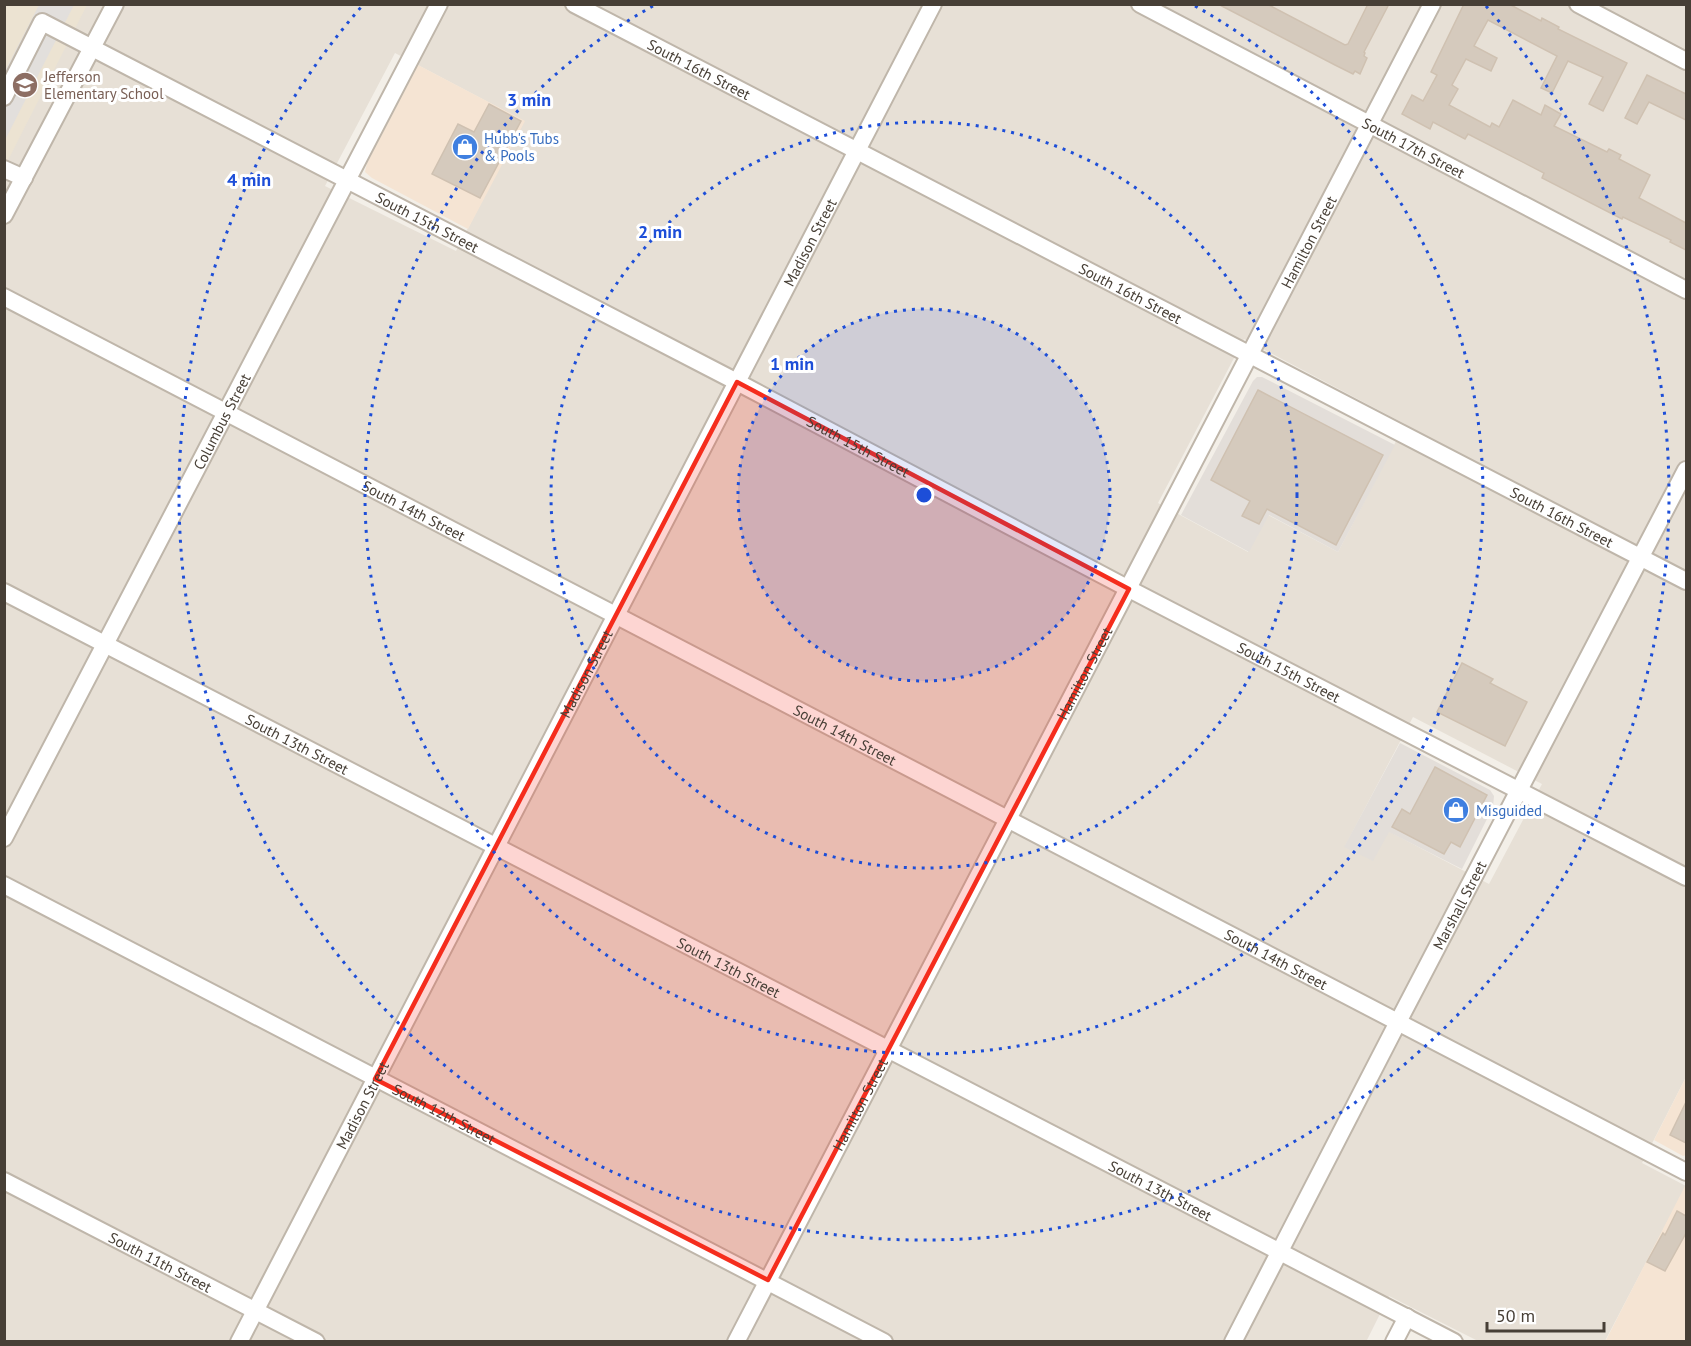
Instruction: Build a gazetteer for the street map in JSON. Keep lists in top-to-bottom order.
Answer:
{
  "streets": {
    "street": [
      "South 16th Street",
      "South 17th Street",
      "South 15th Street",
      "Madison Street",
      "Hamilton Street",
      "Columbus Street",
      "South 14th Street",
      "South 13th Street",
      "Marshall Street",
      "South 12th Street",
      "South 11th Street"
    ]
  },
  "crossings": [
    ["South 16th Street", "Madison Street"],
    ["South 16th Street", "Hamilton Street"],
    ["South 16th Street", "Marshall Street"],
    ["South 17th Street", "Hamilton Street"],
    ["South 15th Street", "Madison Street"],
    ["South 15th Street", "Hamilton Street"],
    ["South 15th Street", "Columbus Street"],
    ["South 15th Street", "Marshall Street"],
    ["Madison Street", "South 14th Street"],
    ["Madison Street", "South 13th Street"],
    ["Madison Street", "South 12th Street"],
    ["Madison Street", "South 11th Street"],
    ["Hamilton Street", "South 14th Street"],
    ["Hamilton Street", "South 13th Street"],
    ["Hamilton Street", "South 12th Street"],
    ["Columbus Street", "South 14th Street"],
    ["Columbus Street", "South 13th Street"],
    ["South 14th Street", "Marshall Street"],
    ["South 13th Street", "Marshall Street"]
  ],
  "places": {
    "school or university": ["Jefferson Elementary School"],
    "shop": ["Hubb's Tubs & Pools", "Misguided"]
  },
  "scale_bar": "50 m",
  "rings": [
    "3 min",
    "4 min",
    "2 min",
    "1 min"
  ]
}
